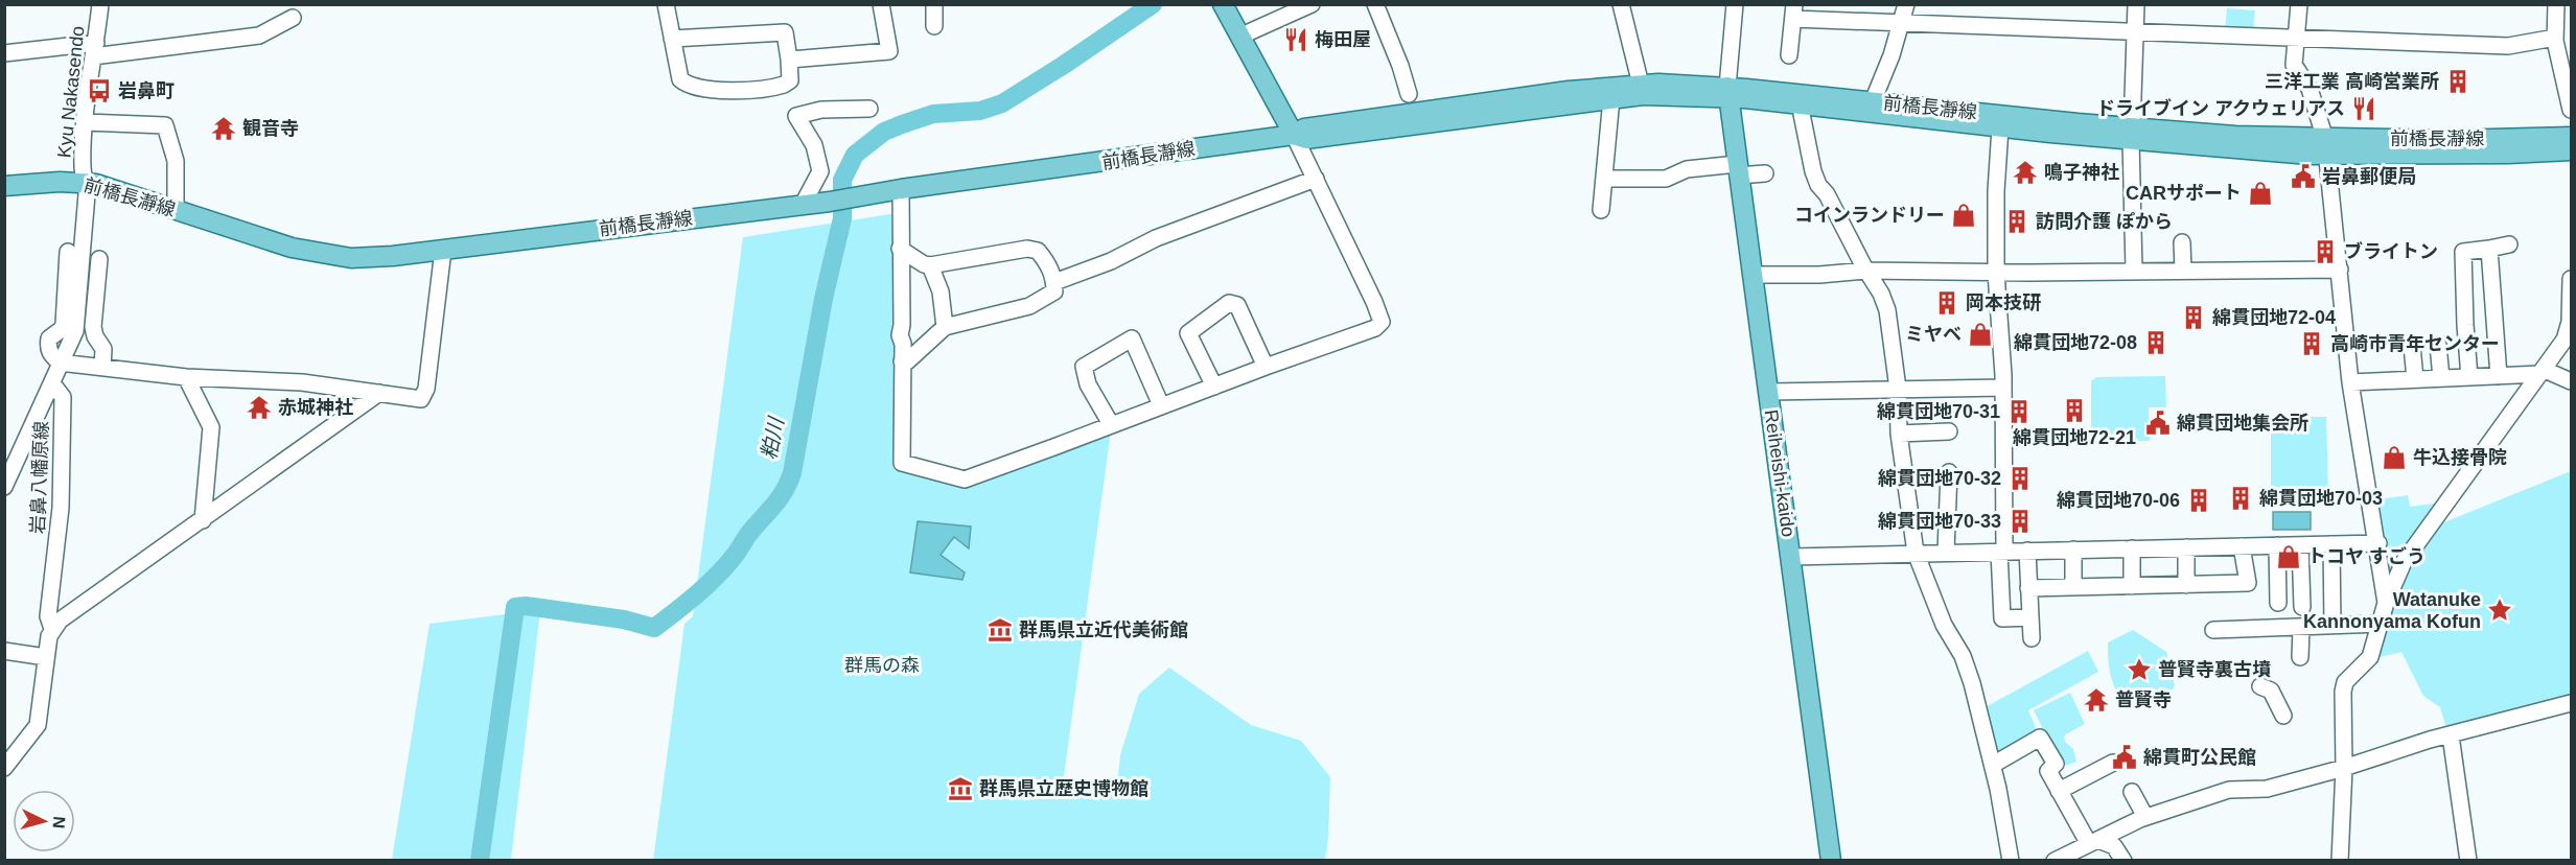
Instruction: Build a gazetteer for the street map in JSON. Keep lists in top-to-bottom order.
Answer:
{
  "streets": {
    "main road": ["前橋長瀞線", "Reiheishi-kaido"],
    "street": ["Kyu Nakasendo", "岩鼻八幡原線"]
  },
  "crossings": [
    ["Kyu Nakasendo", "前橋長瀞線"],
    ["前橋長瀞線", "Reiheishi-kaido"]
  ],
  "water": ["粕川"],
  "parks": ["群馬の森"],
  "places": {
    "restaurant": ["梅田屋", "ドライブイン アクウェリアス"],
    "building": [
      "三洋工業 高崎営業所",
      "訪問介護 ぽから",
      "ブライトン",
      "岡本技研",
      "綿貫団地72-04",
      "綿貫団地72-08",
      "高崎市青年センター",
      "綿貫団地72-21",
      "綿貫団地70-31",
      "綿貫団地70-32",
      "綿貫団地70-03",
      "綿貫団地70-06",
      "綿貫団地70-33"
    ],
    "bus stop": ["岩鼻町"],
    "temple": [
      "観音寺",
      "鳴子神社",
      "赤城神社",
      "普賢寺"
    ],
    "public building": ["岩鼻郵便局", "綿貫団地集会所", "綿貫町公民館"],
    "shop": [
      "CARサポート",
      "コインランドリー",
      "ミヤベ",
      "牛込接骨院",
      "トコヤ すごう"
    ],
    "place": ["Watanuke Kannonyama Kofun", "普賢寺裏古墳"],
    "museum": ["群馬県立近代美術館", "群馬県立歴史博物館"]
  },
  "north": "right"
}
